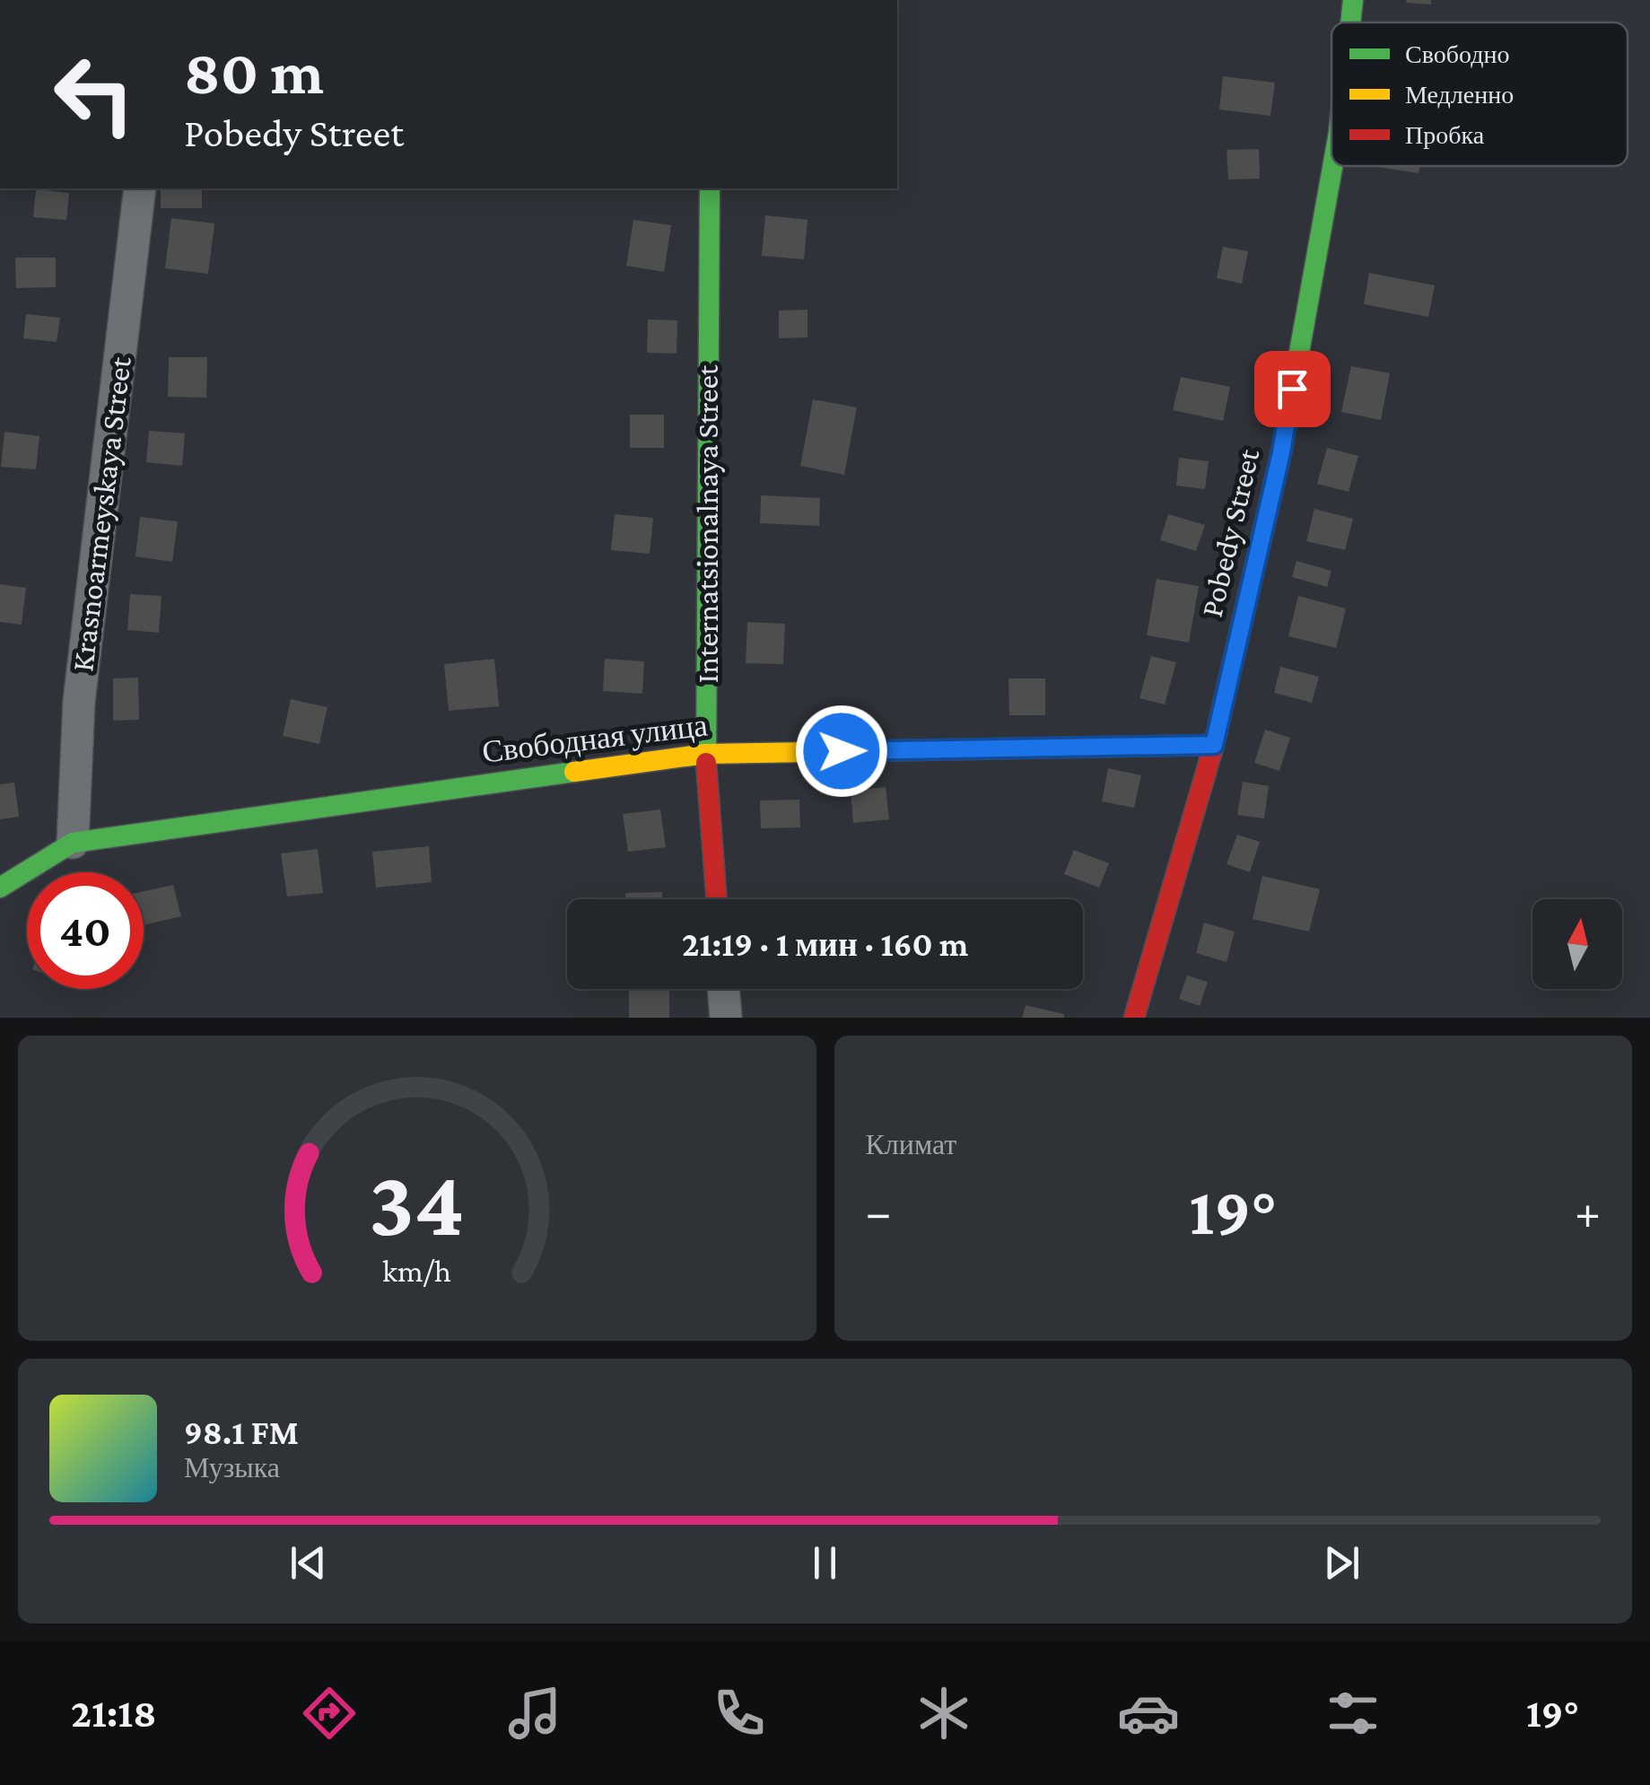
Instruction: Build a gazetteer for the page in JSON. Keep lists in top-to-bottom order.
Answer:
{
  "streets": {
    "street": [
      "Krasnoarmeyskaya Street",
      "Internatsionalnaya Street",
      "Pobedy Street",
      "Свободная улица"
    ]
  },
  "crossings": [
    ["Krasnoarmeyskaya Street", "Свободная улица"],
    ["Internatsionalnaya Street", "Свободная улица"],
    ["Pobedy Street", "Свободная улица"]
  ],
  "legend": ["Свободно", "Медленно", "Пробка"],
  "north": "top",
  "page": {
    "turn": ["80 m", "Pobedy Street"],
    "limit": "40",
    "trip": "21:19 · 1 мин · 160 m",
    "tile": "Климат",
    "heat": ["−", "19°", "+"],
    "song": ["98.1 FM", "Музыка"],
    "tabs": ["21:18", "19°"],
    "gauge": ["34", "km/h"]
  }
}
